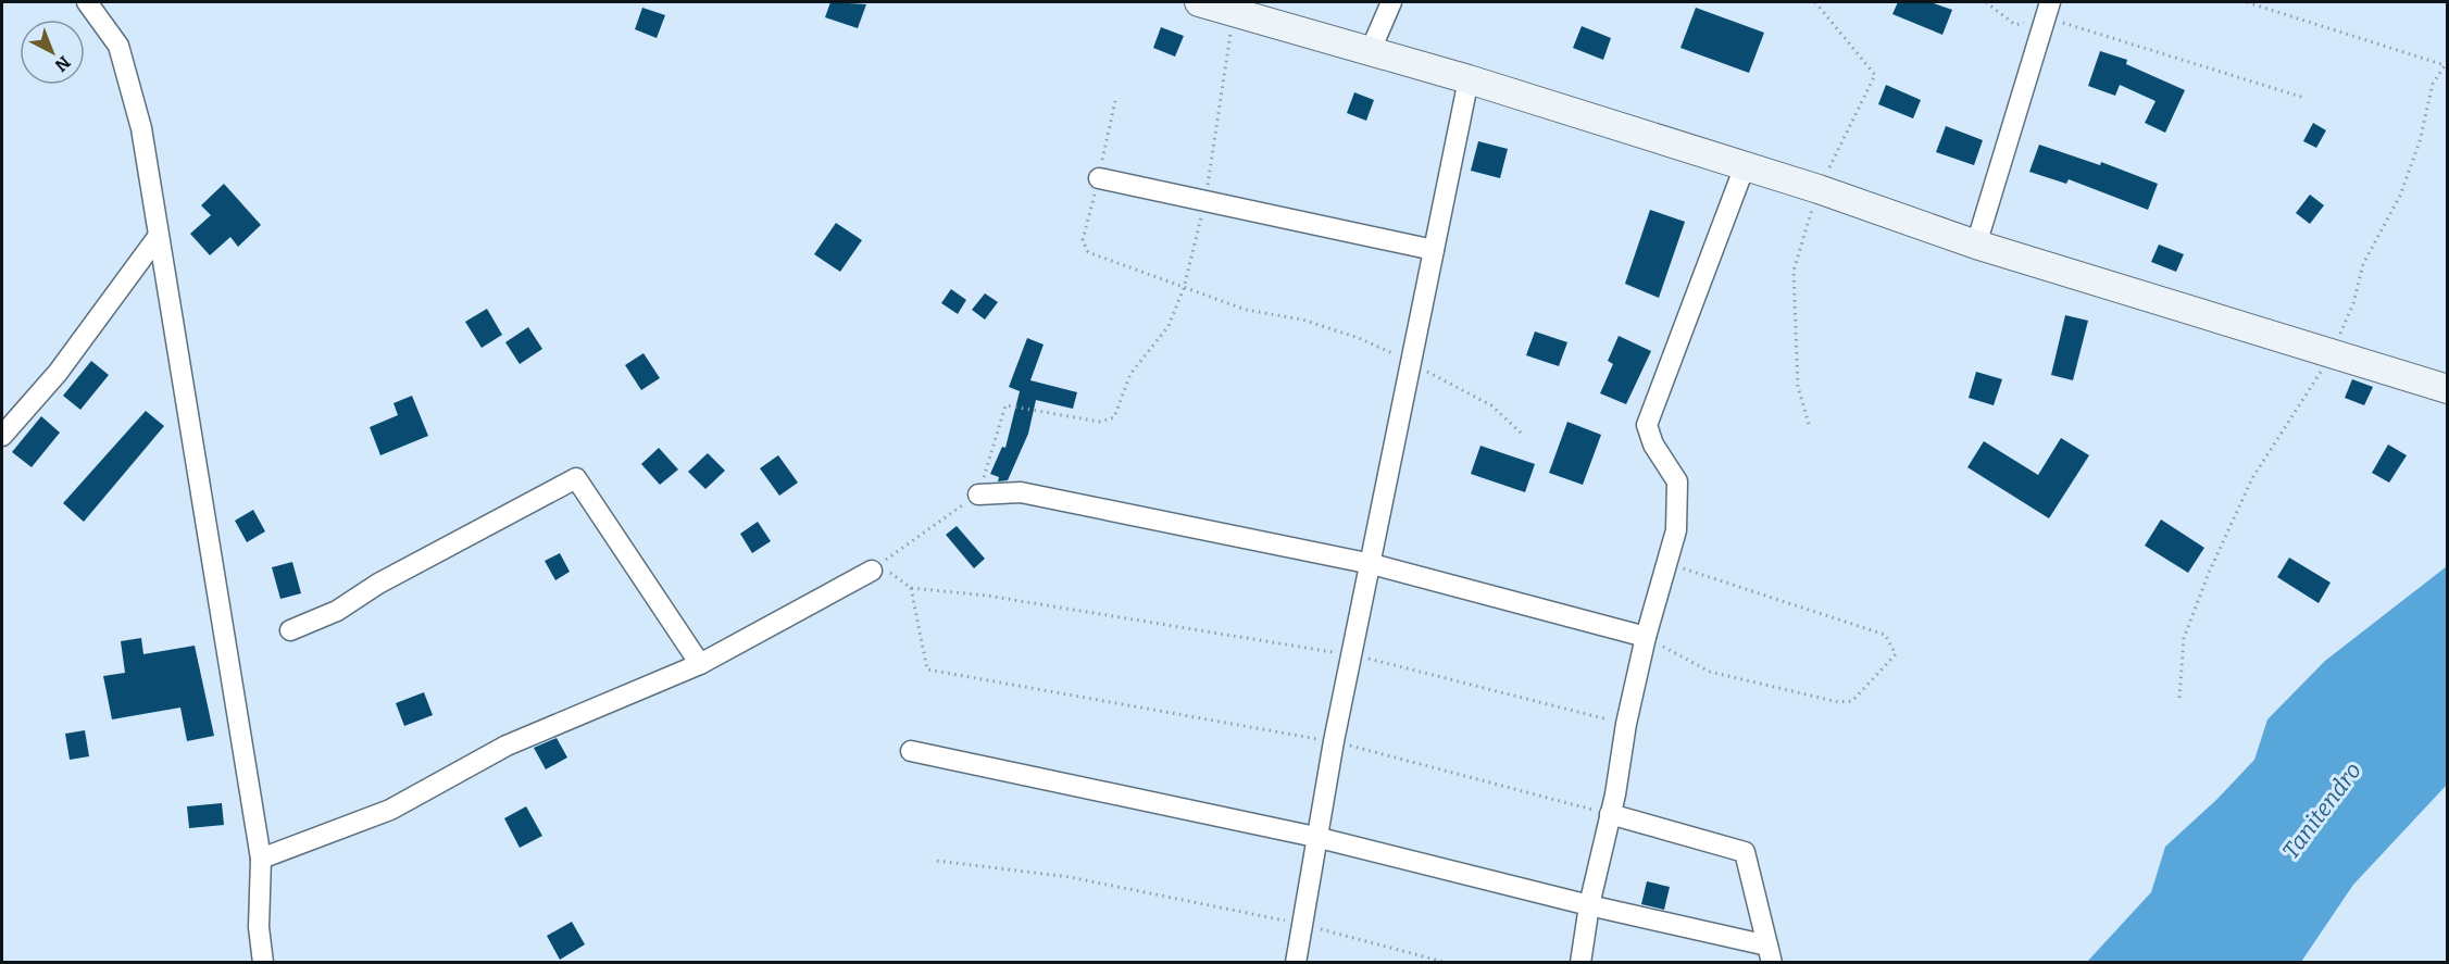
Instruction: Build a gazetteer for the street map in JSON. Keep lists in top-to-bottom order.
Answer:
{
  "water": ["Tanitendro"],
  "north": "bottom right"
}
